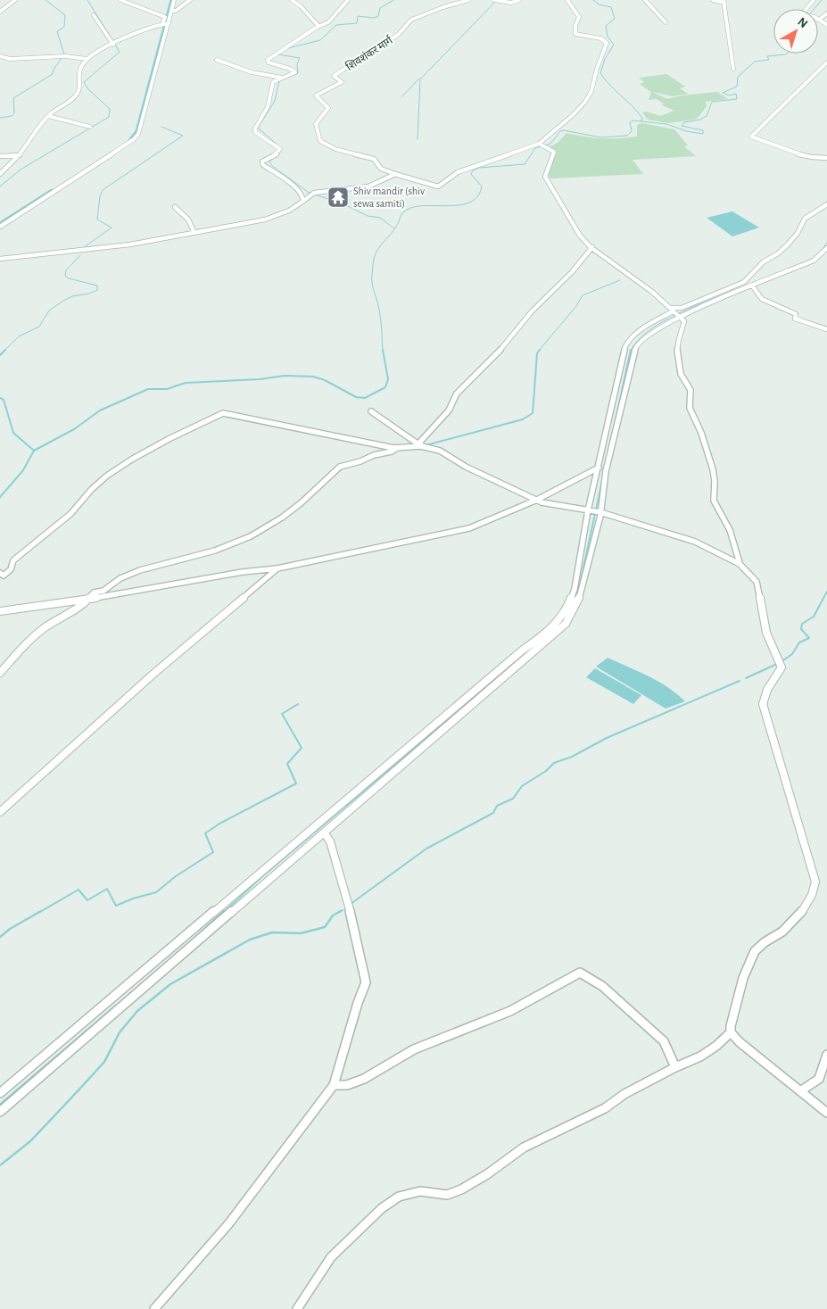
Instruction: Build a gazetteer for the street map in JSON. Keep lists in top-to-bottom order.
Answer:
{
  "streets": {
    "street": ["शिवशंकर मार्ग"]
  },
  "places": {
    "temple": ["Shiv mandir (shiv sewa samiti)"]
  },
  "north": "top right"
}
